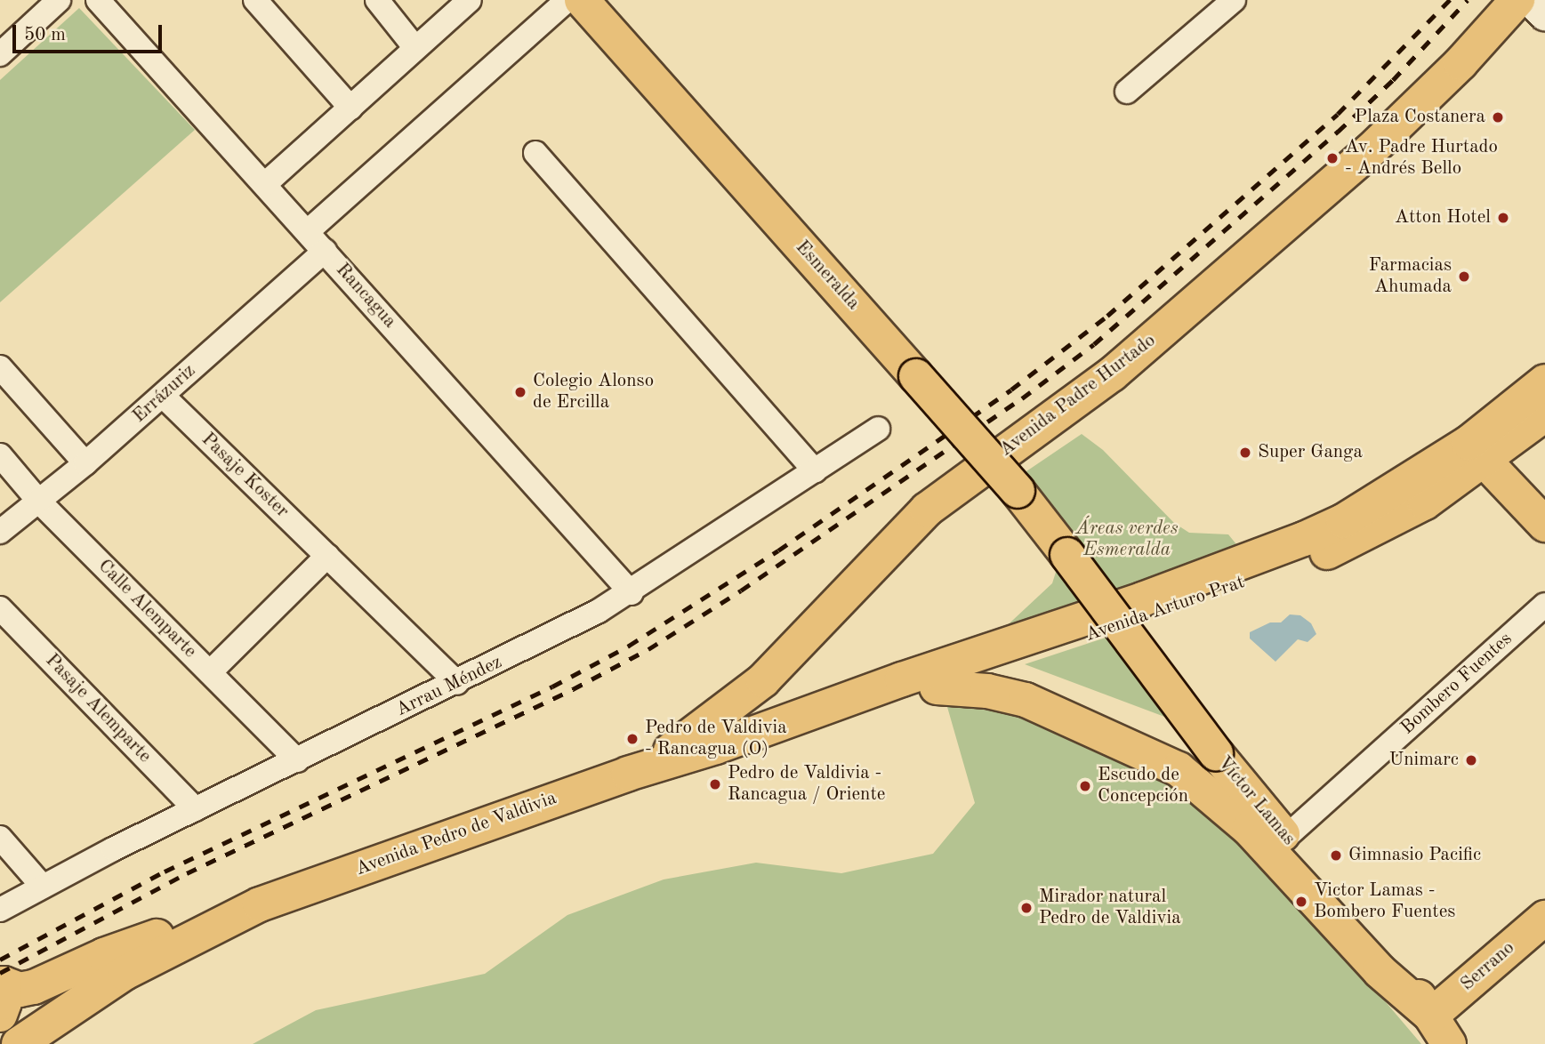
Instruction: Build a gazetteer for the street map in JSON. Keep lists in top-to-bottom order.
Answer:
{
  "streets": {
    "main road": [
      "Esmeralda",
      "Avenida Padre Hurtado",
      "Avenida Arturo Prat",
      "Víctor Lamas",
      "Avenida Pedro de Valdivia",
      "Serrano"
    ],
    "street": [
      "Rancagua",
      "Errázuriz",
      "Pasaje Koster",
      "Calle Alemparte",
      "Bombero Fuentes",
      "Arrau Méndez",
      "Pasaje Alemparte"
    ]
  },
  "crossings": [
    ["Esmeralda", "Víctor Lamas"],
    ["Rancagua", "Errázuriz"],
    ["Rancagua", "Arrau Méndez"],
    ["Errázuriz", "Pasaje Koster"],
    ["Errázuriz", "Calle Alemparte"],
    ["Avenida Padre Hurtado", "Avenida Pedro de Valdivia"],
    ["Pasaje Koster", "Arrau Méndez"],
    ["Calle Alemparte", "Arrau Méndez"],
    ["Avenida Arturo Prat", "Avenida Pedro de Valdivia"],
    ["Bombero Fuentes", "Víctor Lamas"],
    ["Arrau Méndez", "Pasaje Alemparte"],
    ["Víctor Lamas", "Serrano"]
  ],
  "parks": ["Áreas verdes Esmeralda"],
  "places": [
    "Plaza Costanera",
    "Av. Padre Hurtado - Andrés Bello",
    "Atton Hotel",
    "Farmacias Ahumada",
    "Colegio Alonso de Ercilla",
    "Super Ganga",
    "Pedro de Valdivia - Rancagua (O)",
    "Unimarc",
    "Pedro de Valdivia - Rancagua / Oriente",
    "Escudo de Concepción",
    "Gimnasio Pacific",
    "Victor Lamas - Bombero Fuentes",
    "Mirador natural Pedro de Valdivia"
  ],
  "scale_bar": "50 m"
}
